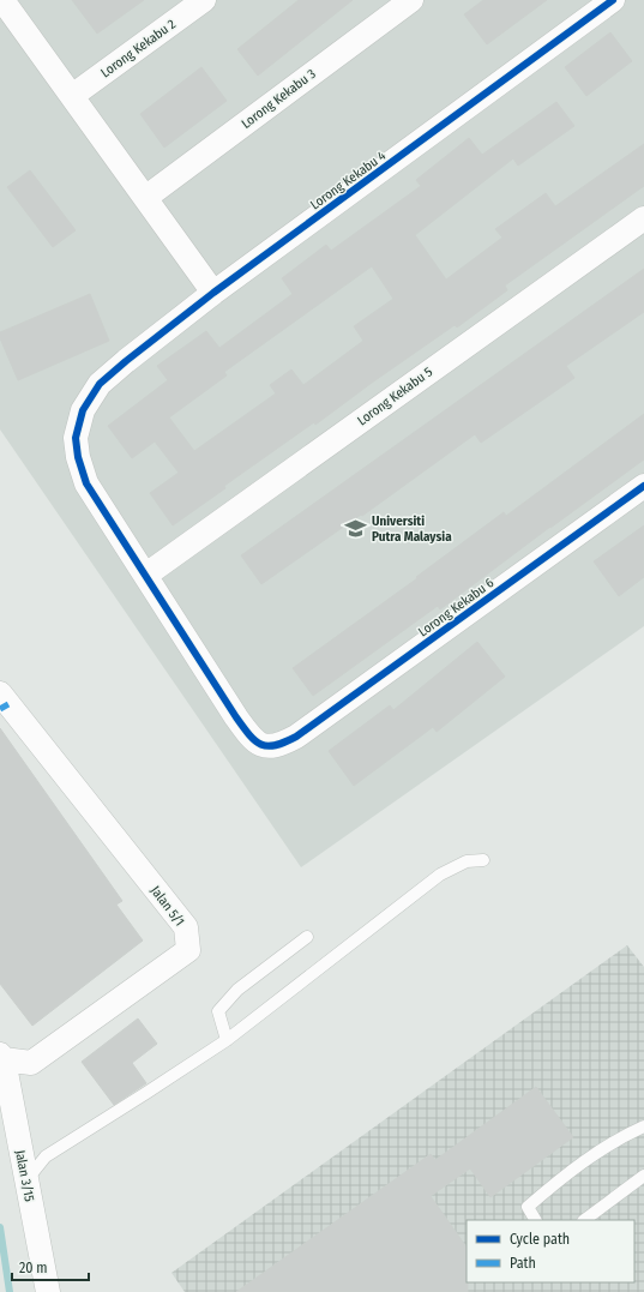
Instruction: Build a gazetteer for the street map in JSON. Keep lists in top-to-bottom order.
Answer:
{
  "streets": {
    "street": [
      "Lorong Kekabu 2",
      "Lorong Kekabu 3",
      "Lorong Kekabu 4",
      "Lorong Kekabu 5",
      "Lorong Kekabu 6",
      "Jalan 5/1",
      "Jalan 3/15"
    ]
  },
  "crossings": [
    ["Lorong Kekabu 4", "Lorong Kekabu 5"],
    ["Lorong Kekabu 4", "Lorong Kekabu 6"],
    ["Jalan 5/1", "Jalan 3/15"]
  ],
  "places": {
    "school or university": ["Universiti Putra Malaysia"]
  },
  "legend": ["Cycle path", "Path"],
  "scale_bar": "20 m"
}
